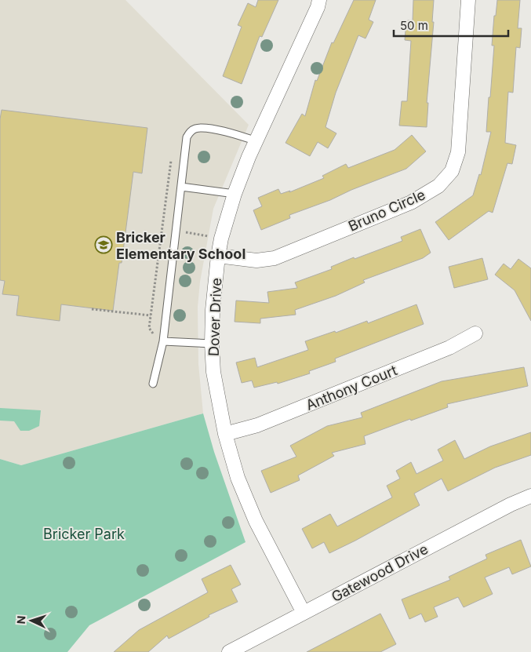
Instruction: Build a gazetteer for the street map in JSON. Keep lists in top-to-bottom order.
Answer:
{
  "streets": {
    "street": [
      "Bruno Circle",
      "Dover Drive",
      "Anthony Court",
      "Gatewood Drive"
    ]
  },
  "crossings": [
    ["Bruno Circle", "Dover Drive"],
    ["Dover Drive", "Anthony Court"],
    ["Dover Drive", "Gatewood Drive"]
  ],
  "parks": ["Bricker Park"],
  "places": {
    "school or university": ["Bricker Elementary School"]
  },
  "scale_bar": "50 m",
  "north": "left"
}
